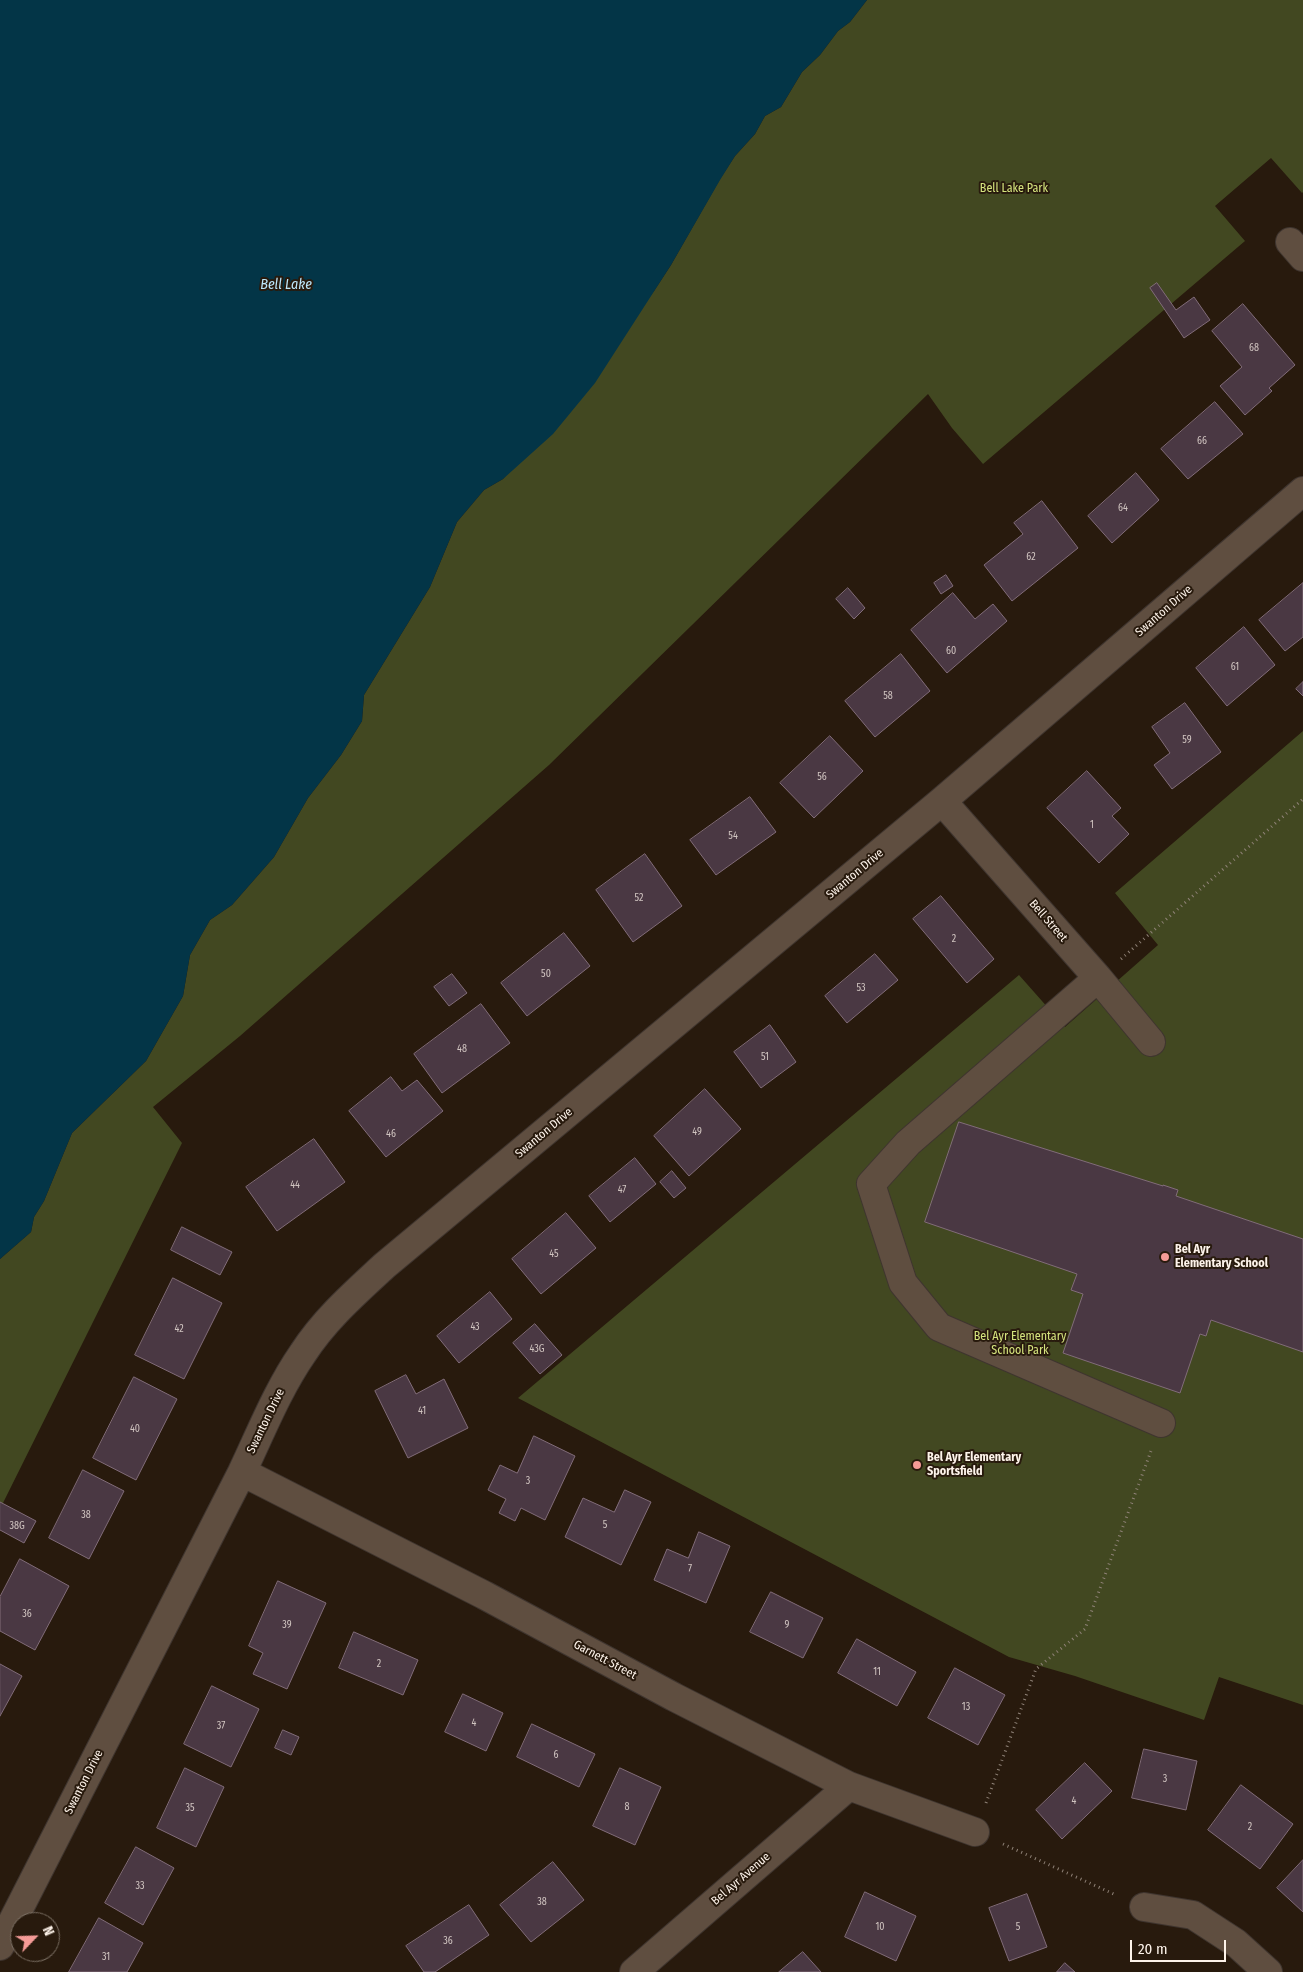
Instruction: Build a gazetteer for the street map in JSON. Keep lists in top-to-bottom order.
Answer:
{
  "streets": {
    "street": [
      "Swanton Drive",
      "Bell Street",
      "Garnett Street",
      "Bel Ayr Avenue"
    ]
  },
  "crossings": [
    ["Swanton Drive", "Bell Street"],
    ["Swanton Drive", "Garnett Street"],
    ["Garnett Street", "Bel Ayr Avenue"]
  ],
  "water": ["Bell Lake"],
  "parks": ["Bell Lake Park", "Bel Ayr Elementary School Park"],
  "places": ["Bel Ayr Elementary School", "Bel Ayr Elementary Sportsfield"],
  "house_numbers": [
    "68",
    "66",
    "64",
    "62",
    "60",
    "61",
    "58",
    "59",
    "56",
    "1",
    "54",
    "52",
    "2",
    "50",
    "53",
    "48",
    "51",
    "49",
    "46",
    "44",
    "47",
    "45",
    "43",
    "42",
    "43G",
    "41",
    "40",
    "3",
    "38",
    "5",
    "38G",
    "7",
    "36",
    "39",
    "9",
    "2",
    "11",
    "13",
    "4",
    "37",
    "6",
    "3",
    "4",
    "8",
    "35",
    "2",
    "33",
    "38",
    "10",
    "5",
    "36",
    "31"
  ],
  "scale_bar": "20 m",
  "north": "top right"
}
